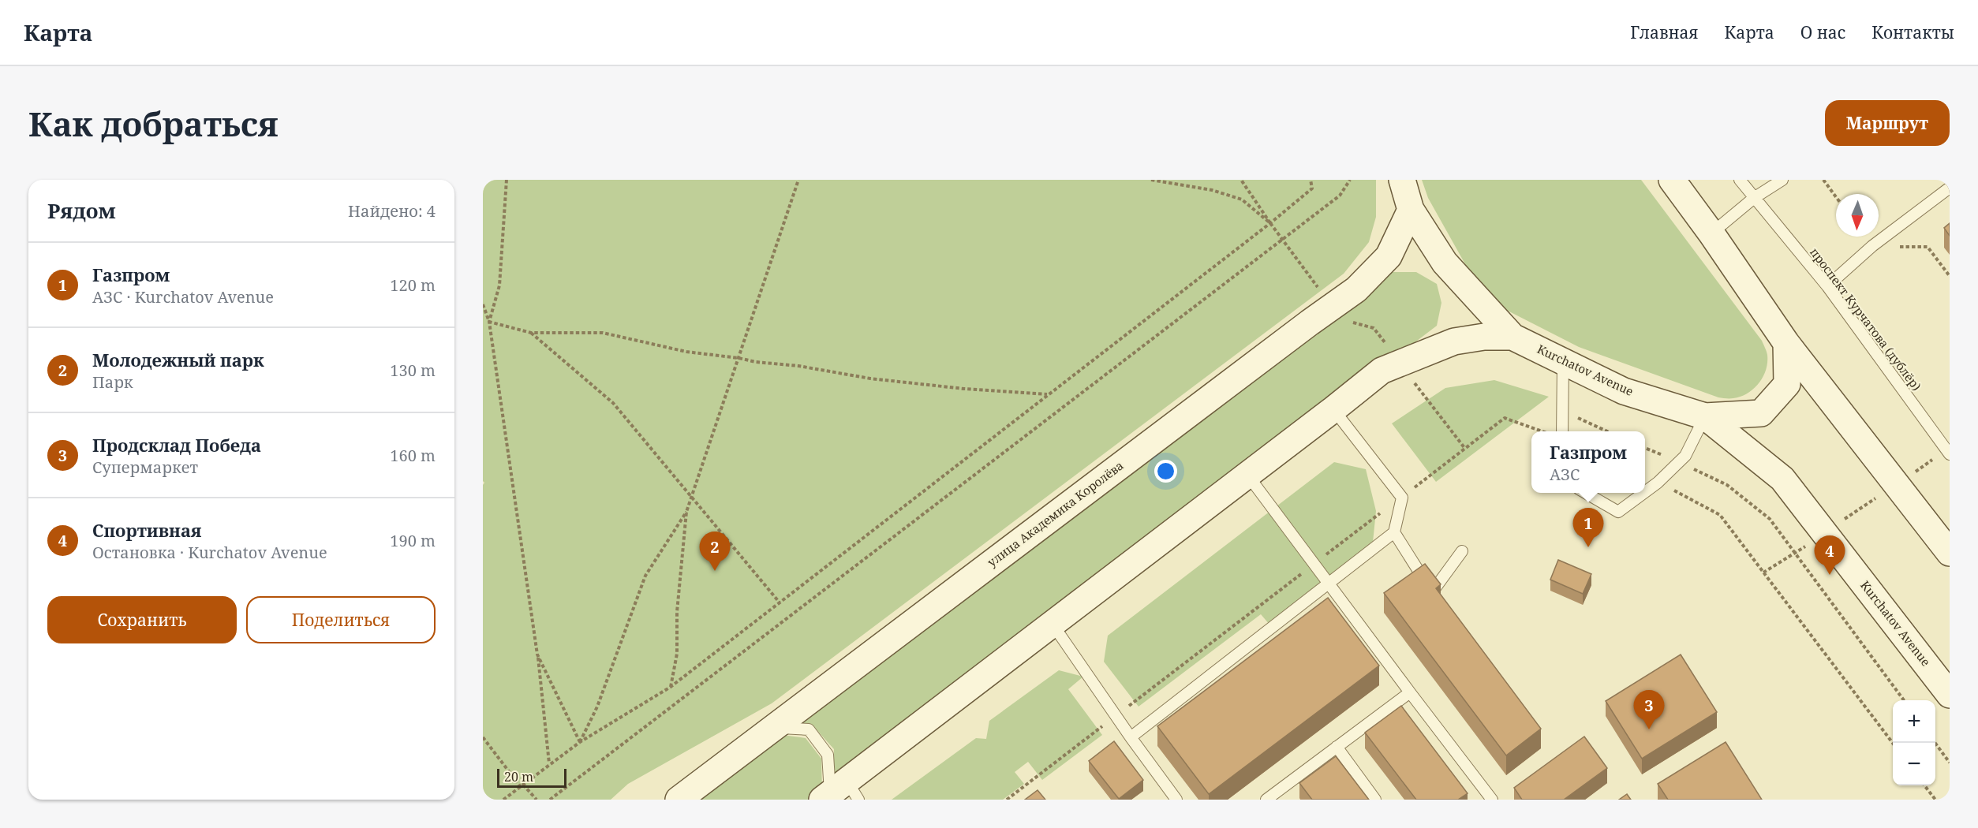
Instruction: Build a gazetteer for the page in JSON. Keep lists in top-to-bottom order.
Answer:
{
  "streets": {
    "main road": ["Kurchatov Avenue", "улица Академика Королёва"],
    "lane": ["проспект Курчатова (дублёр)"]
  },
  "crossings": [
    ["Kurchatov Avenue", "улица Академика Королёва"]
  ],
  "scale_bar": "20 m",
  "north": "bottom",
  "page": {
    "header": "Карта",
    "nav": [
      "Главная",
      "Карта",
      "О нас",
      "Контакты"
    ],
    "buttons": [
      "Маршрут",
      ["Сохранить", "Поделиться"]
    ],
    "title": "Как добраться",
    "heading": ["Рядом", "Найдено: 4"],
    "list": [
      {
        "mark": "1",
        "name": "Газпром",
        "note": "АЗС · Kurchatov Avenue",
        "value": "120 m"
      },
      {
        "mark": "2",
        "name": "Молодежный парк",
        "note": "Парк",
        "value": "130 m"
      },
      {
        "mark": "3",
        "name": "Продсклад Победа",
        "note": "Супермаркет",
        "value": "160 m"
      },
      {
        "mark": "4",
        "name": "Спортивная",
        "note": "Остановка · Kurchatov Avenue",
        "value": "190 m"
      }
    ],
    "popup": ["Газпром", "АЗС"],
    "pins": [
      "1",
      "2",
      "4",
      "3"
    ],
    "map_buttons": ["+", "−"],
    "scale": "20 m"
  }
}
